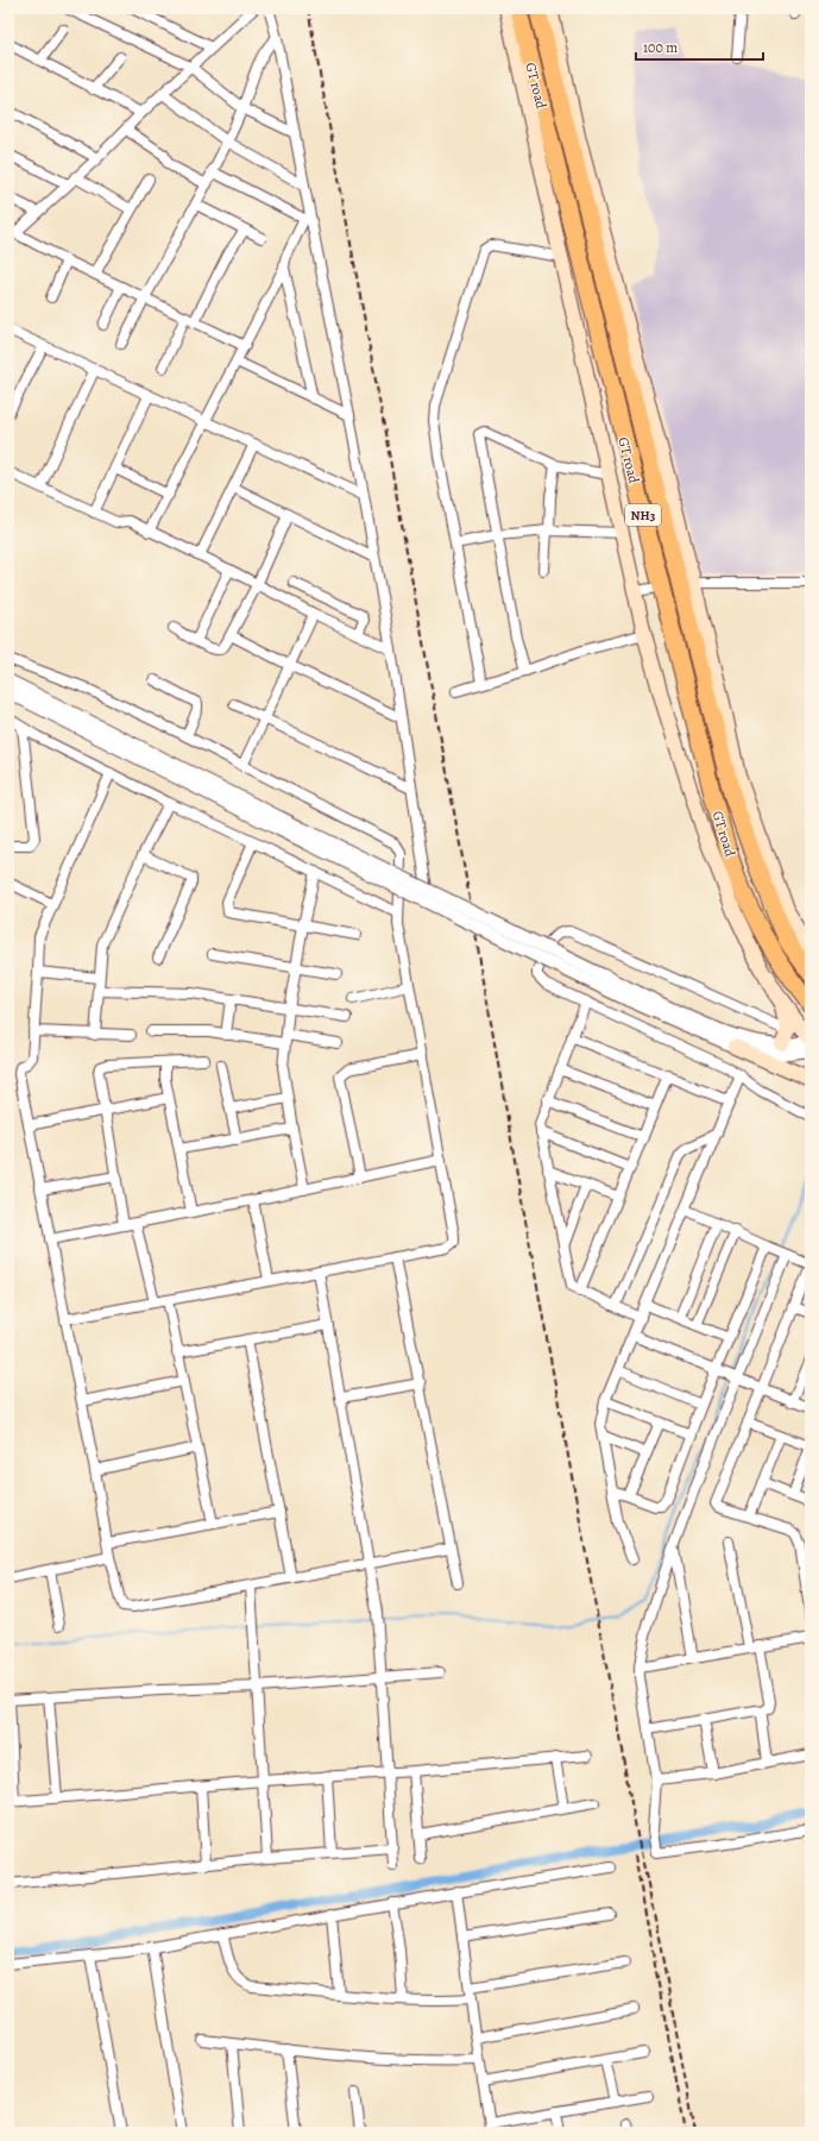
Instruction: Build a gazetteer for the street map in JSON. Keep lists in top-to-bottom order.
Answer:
{
  "streets": {
    "highway": ["GT road", "NH3"]
  },
  "scale_bar": "100 m"
}
